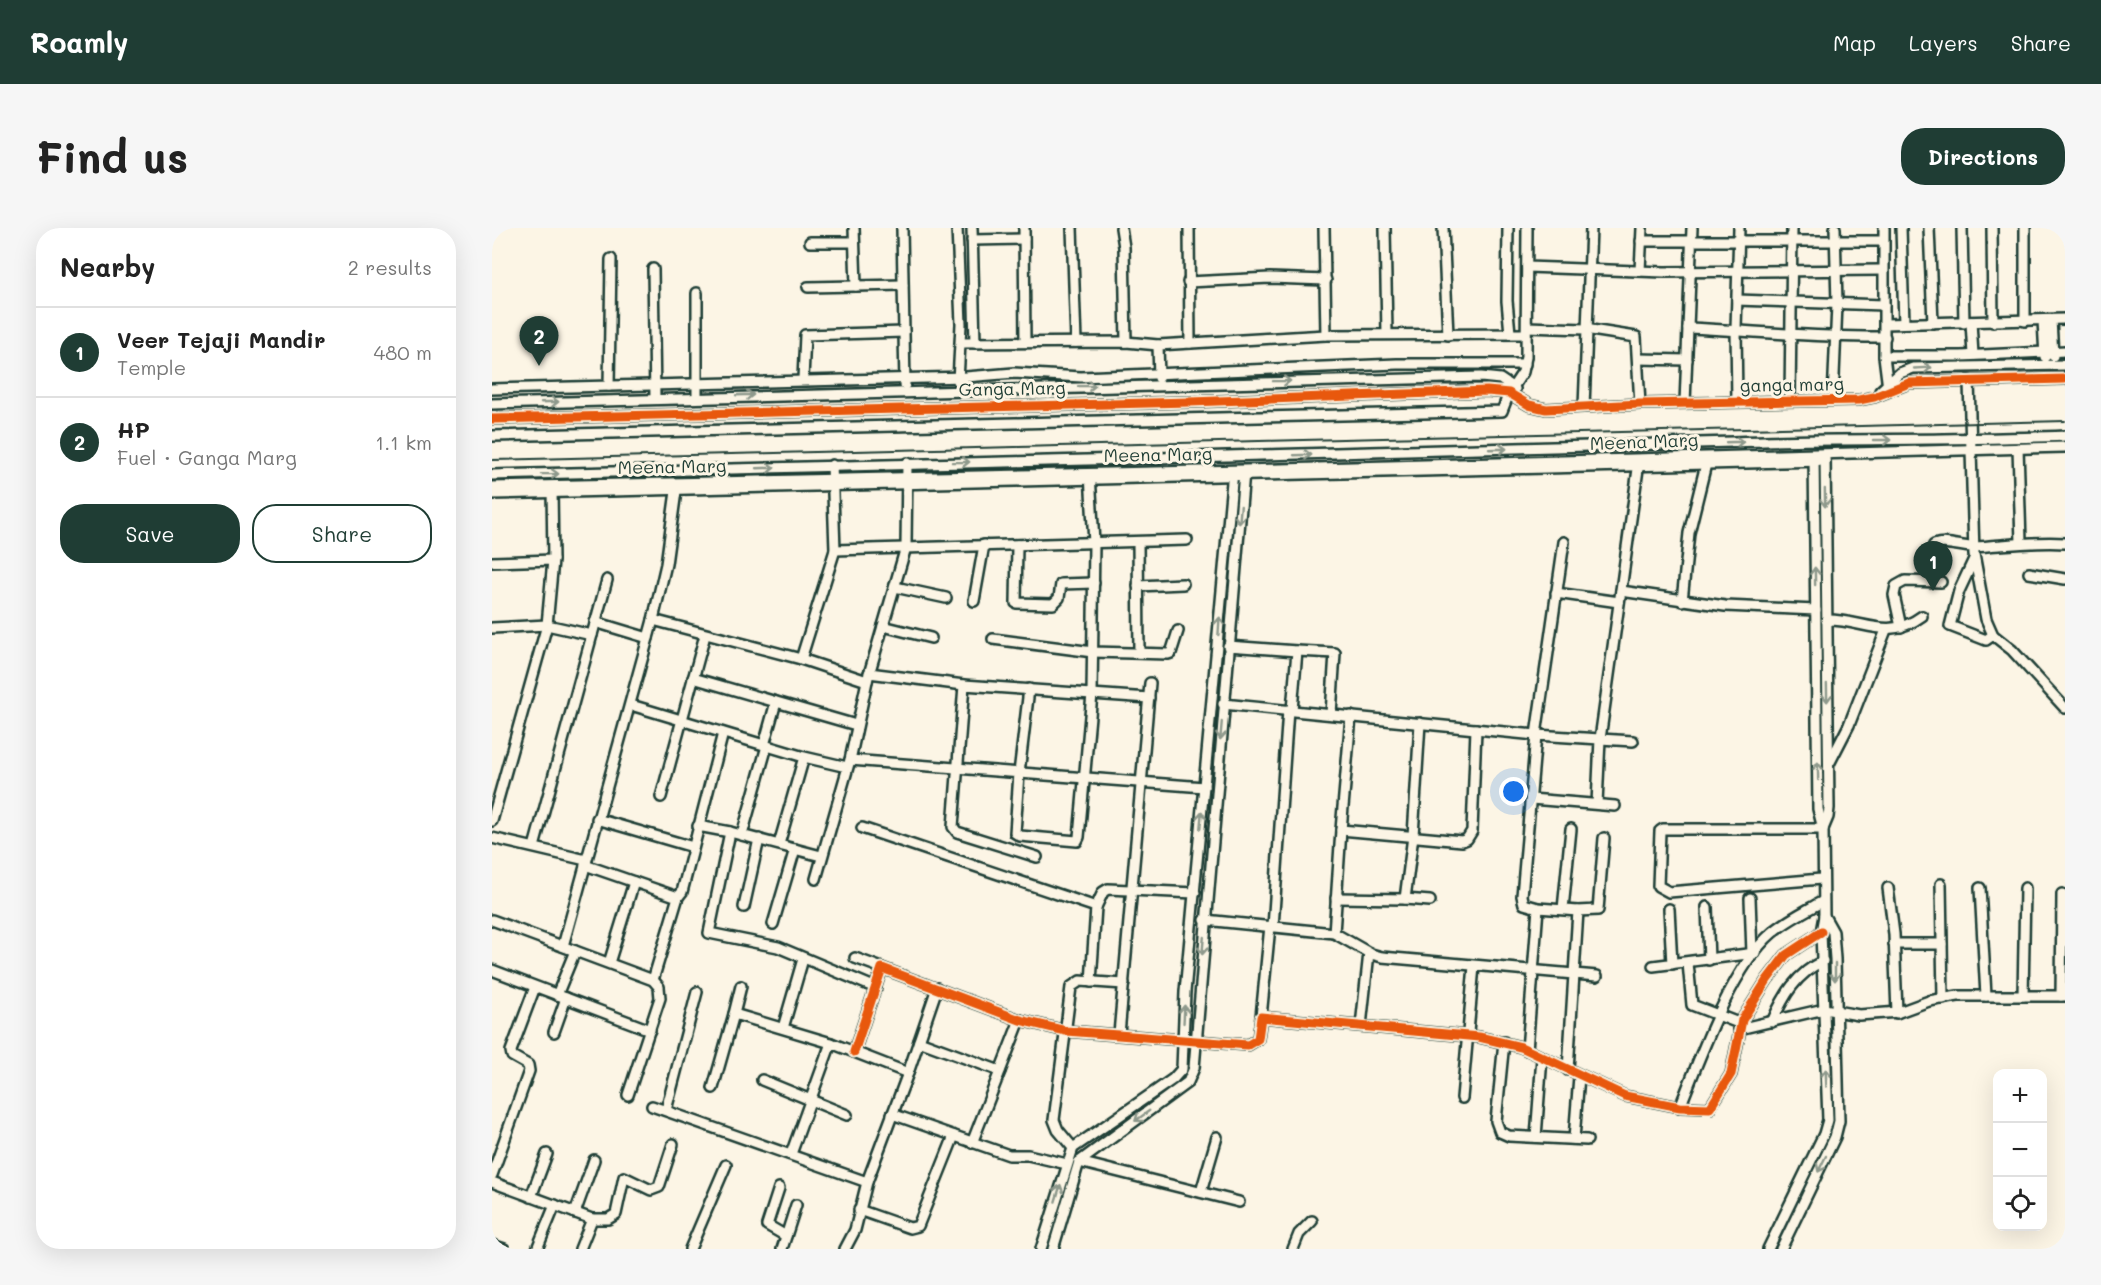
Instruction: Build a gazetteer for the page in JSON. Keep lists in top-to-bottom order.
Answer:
{
  "streets": {
    "street": ["ganga marg", "Ganga Marg", "Meena Marg"]
  },
  "crossings": [
    ["ganga marg", "Ganga Marg"]
  ],
  "page": {
    "header": "Roamly",
    "nav": ["Map", "Layers", "Share"],
    "buttons": [
      "Directions",
      ["Save", "Share"]
    ],
    "title": "Find us",
    "heading": ["Nearby", "2 results"],
    "list": [
      {
        "mark": "1",
        "name": "Veer Tejaji Mandir",
        "note": "Temple",
        "value": "480 m"
      },
      {
        "mark": "2",
        "name": "HP",
        "note": "Fuel · Ganga Marg",
        "value": "1.1 km"
      }
    ],
    "pins": ["2", "1"],
    "map_buttons": ["+", "−"]
  }
}
